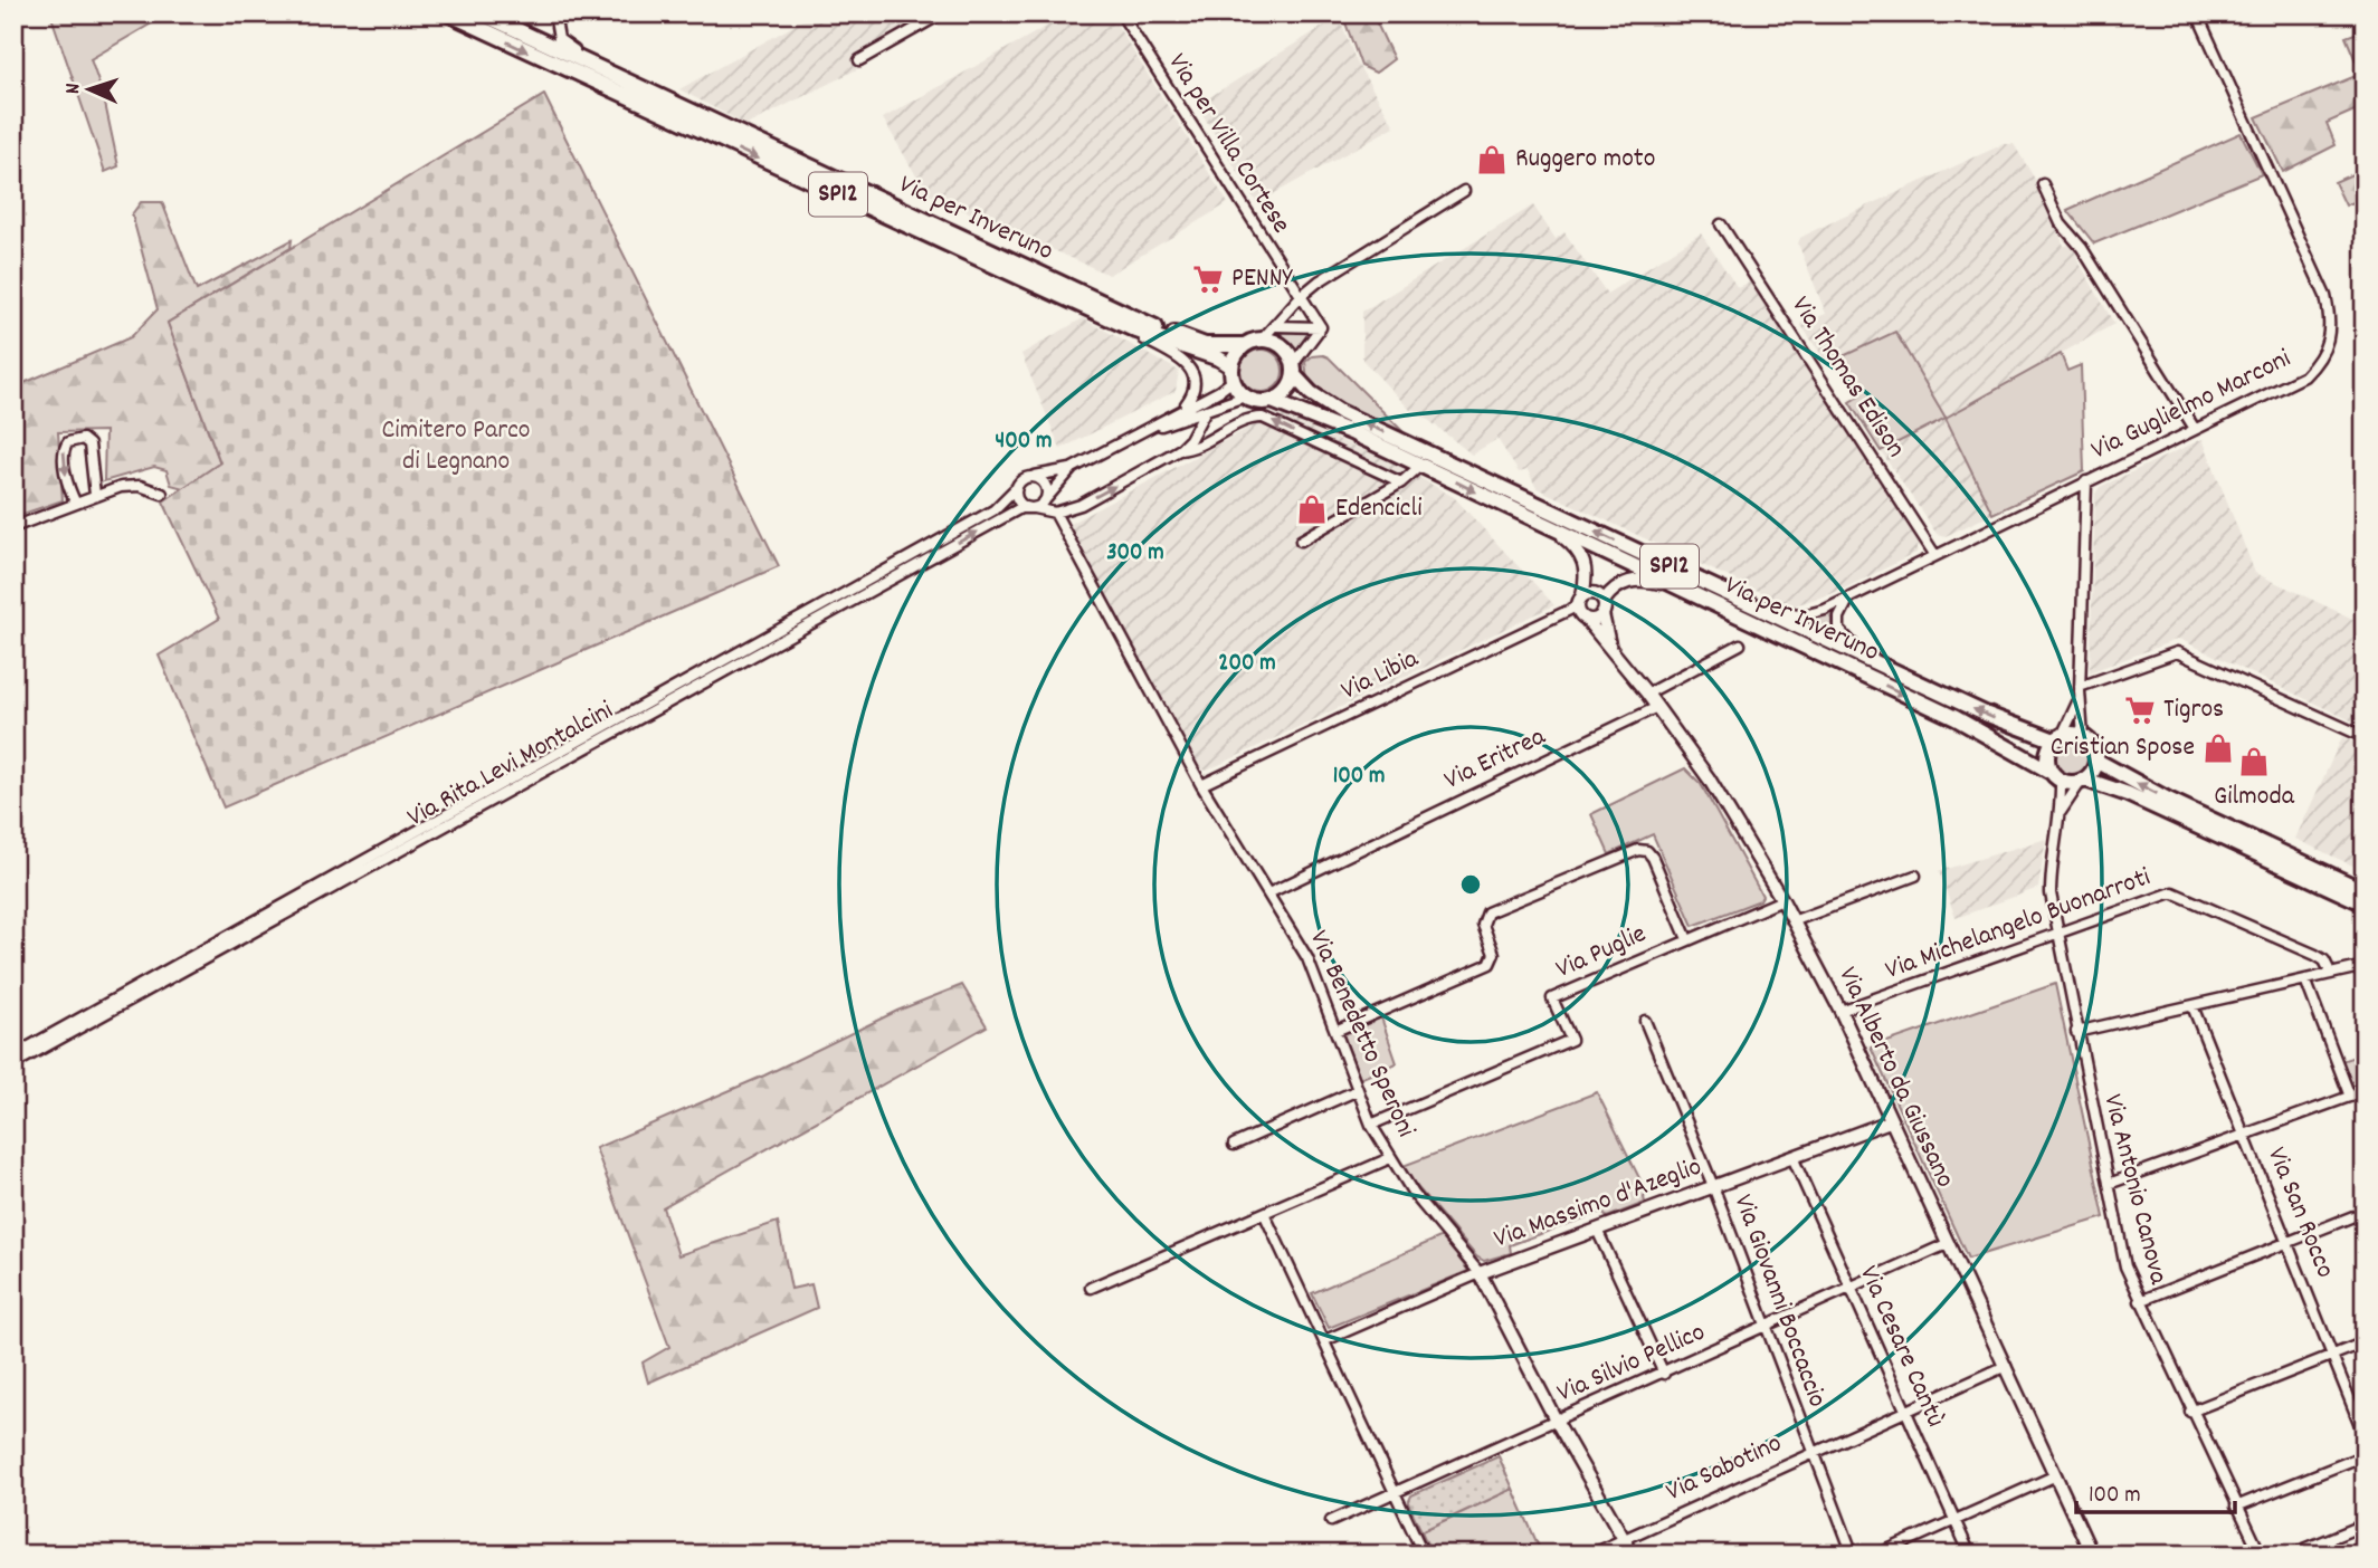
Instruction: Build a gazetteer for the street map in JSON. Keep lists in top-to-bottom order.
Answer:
{
  "streets": {
    "main road": ["SP12", "Via per Inveruno"],
    "street": [
      "Via per Villa Cortese",
      "Via Thomas Edison",
      "Via Guglielmo Marconi",
      "Via Libia",
      "Via Eritrea",
      "Via Rita Levi Montalcini",
      "Via Michelangelo Buonarroti",
      "Via Puglie",
      "Via Benedetto Speroni",
      "Via Alberto da Giussano",
      "Via Antonio Canova",
      "Via Massimo d'Azeglio",
      "Via San Rocco",
      "Via Giovanni Boccaccio",
      "Via Cesare Cantù",
      "Via Silvio Pellico",
      "Via Sabotino"
    ]
  },
  "crossings": [
    ["Via per Inveruno", "Via Guglielmo Marconi"],
    ["Via per Inveruno", "Via Antonio Canova"],
    ["Via Thomas Edison", "Via Guglielmo Marconi"],
    ["Via Libia", "Via Benedetto Speroni"],
    ["Via Libia", "Via Alberto da Giussano"],
    ["Via Eritrea", "Via Benedetto Speroni"],
    ["Via Eritrea", "Via Alberto da Giussano"],
    ["Via Michelangelo Buonarroti", "Via Alberto da Giussano"],
    ["Via Michelangelo Buonarroti", "Via Antonio Canova"],
    ["Via Puglie", "Via Benedetto Speroni"],
    ["Via Puglie", "Via Alberto da Giussano"],
    ["Via Benedetto Speroni", "Via Massimo d'Azeglio"],
    ["Via Benedetto Speroni", "Via Silvio Pellico"],
    ["Via Benedetto Speroni", "Via Sabotino"],
    ["Via Alberto da Giussano", "Via Massimo d'Azeglio"],
    ["Via Alberto da Giussano", "Via Silvio Pellico"],
    ["Via Alberto da Giussano", "Via Sabotino"],
    ["Via Massimo d'Azeglio", "Via Giovanni Boccaccio"],
    ["Via Massimo d'Azeglio", "Via Cesare Cantù"],
    ["Via Giovanni Boccaccio", "Via Silvio Pellico"],
    ["Via Giovanni Boccaccio", "Via Sabotino"],
    ["Via Cesare Cantù", "Via Silvio Pellico"],
    ["Via Cesare Cantù", "Via Sabotino"]
  ],
  "parks": ["Cimitero Parco di Legnano"],
  "places": {
    "shop": [
      "Ruggero moto",
      "Edencicli",
      "Cristian Spose",
      "Gilmoda"
    ],
    "supermarket": ["PENNY", "Tigros"]
  },
  "scale_bar": "100 m",
  "north": "left",
  "rings": [
    "400 m",
    "300 m",
    "200 m",
    "100 m"
  ]
}
